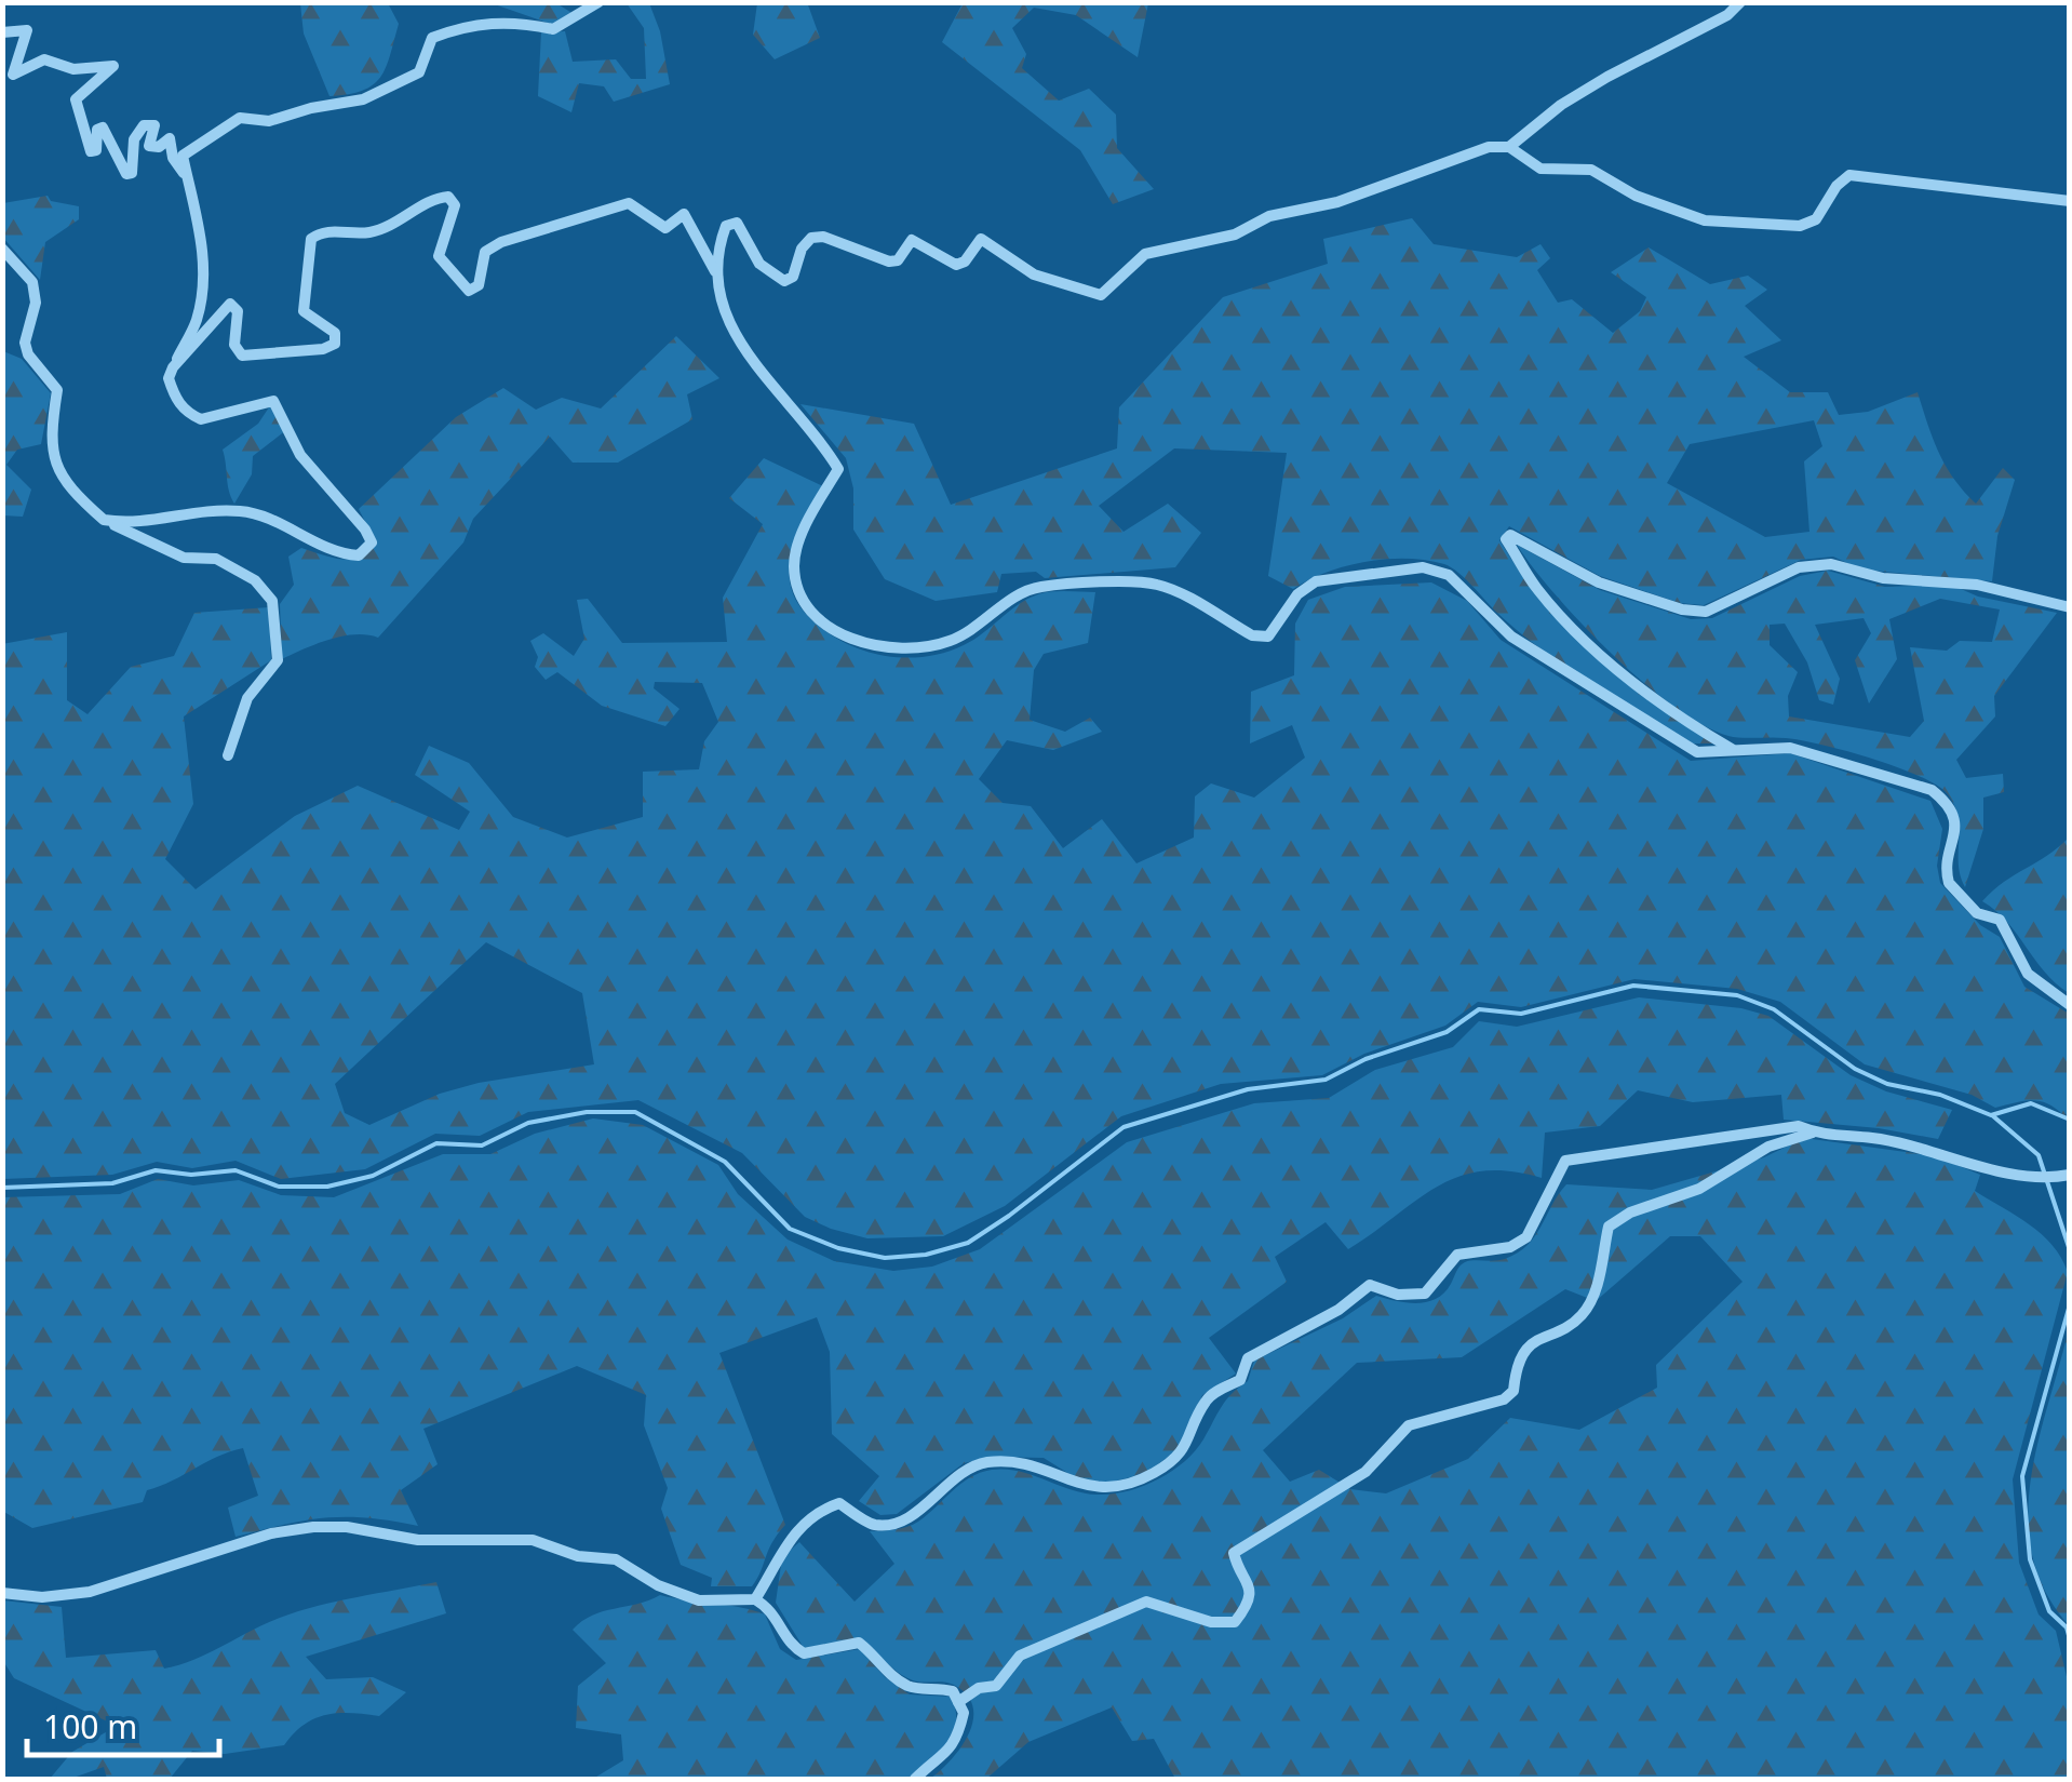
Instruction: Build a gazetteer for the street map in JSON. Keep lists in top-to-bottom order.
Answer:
{
  "scale_bar": "100 m"
}
